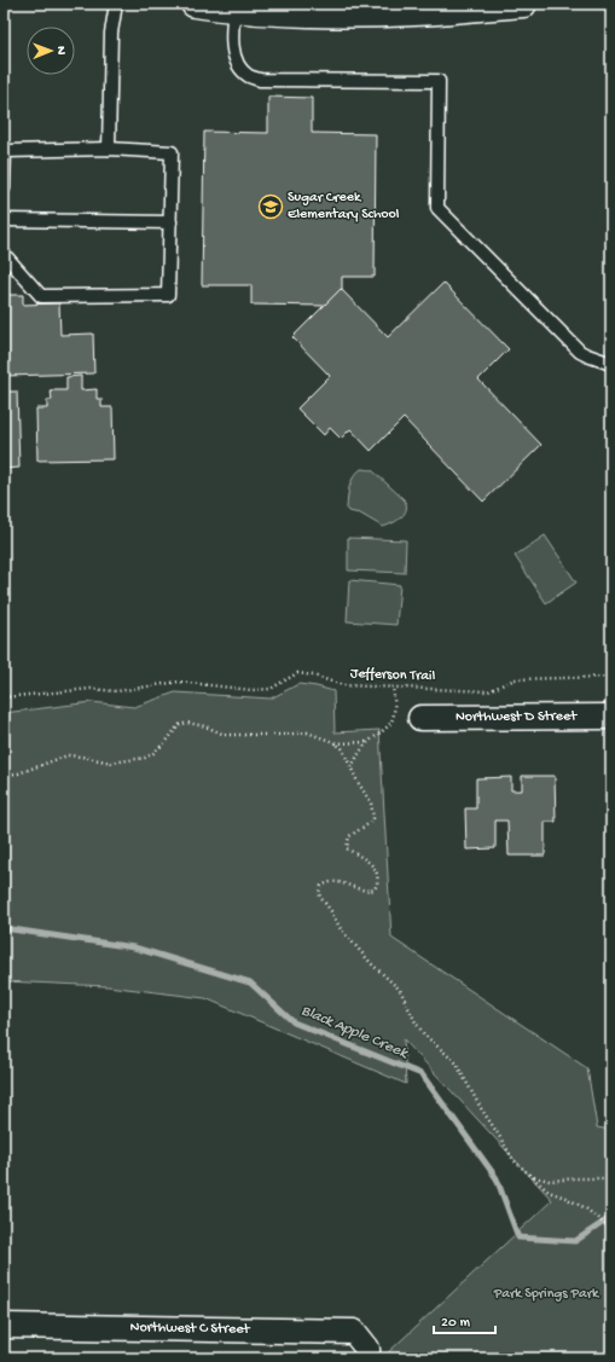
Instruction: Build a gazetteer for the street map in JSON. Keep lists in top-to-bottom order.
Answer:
{
  "streets": {
    "street": ["Northwest D Street", "Northwest C Street"],
    "path": ["Jefferson Trail"]
  },
  "water": ["Black Apple Creek"],
  "parks": ["Park Springs Park"],
  "places": {
    "school or university": ["Sugar Creek Elementary School"]
  },
  "scale_bar": "20 m",
  "north": "right"
}
